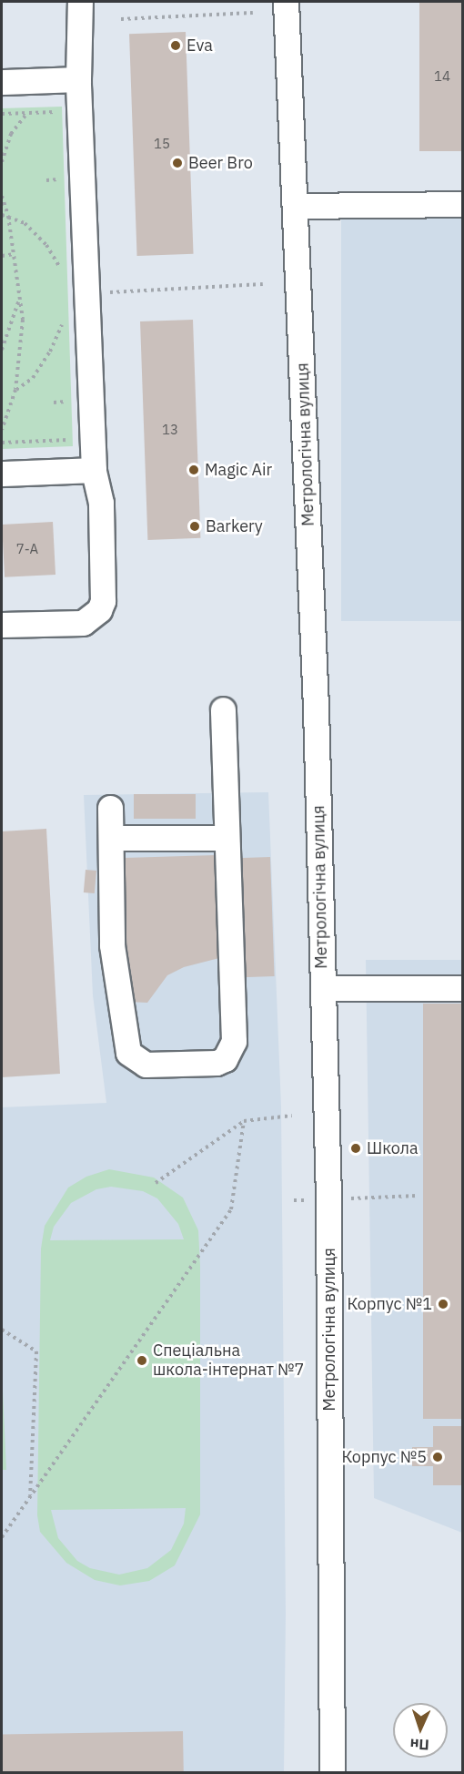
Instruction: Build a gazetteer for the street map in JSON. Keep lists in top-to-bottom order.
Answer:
{
  "streets": {
    "street": ["Метрологічна вулиця"]
  },
  "places": [
    "Eva",
    "Beer Bro",
    "Magic Air",
    "Barkery",
    "Школа",
    "Корпус №1",
    "Спеціальна школа-інтернат №7",
    "Корпус №5"
  ],
  "house_numbers": [
    "14",
    "15",
    "13",
    "7-А"
  ],
  "north": "bottom"
}
